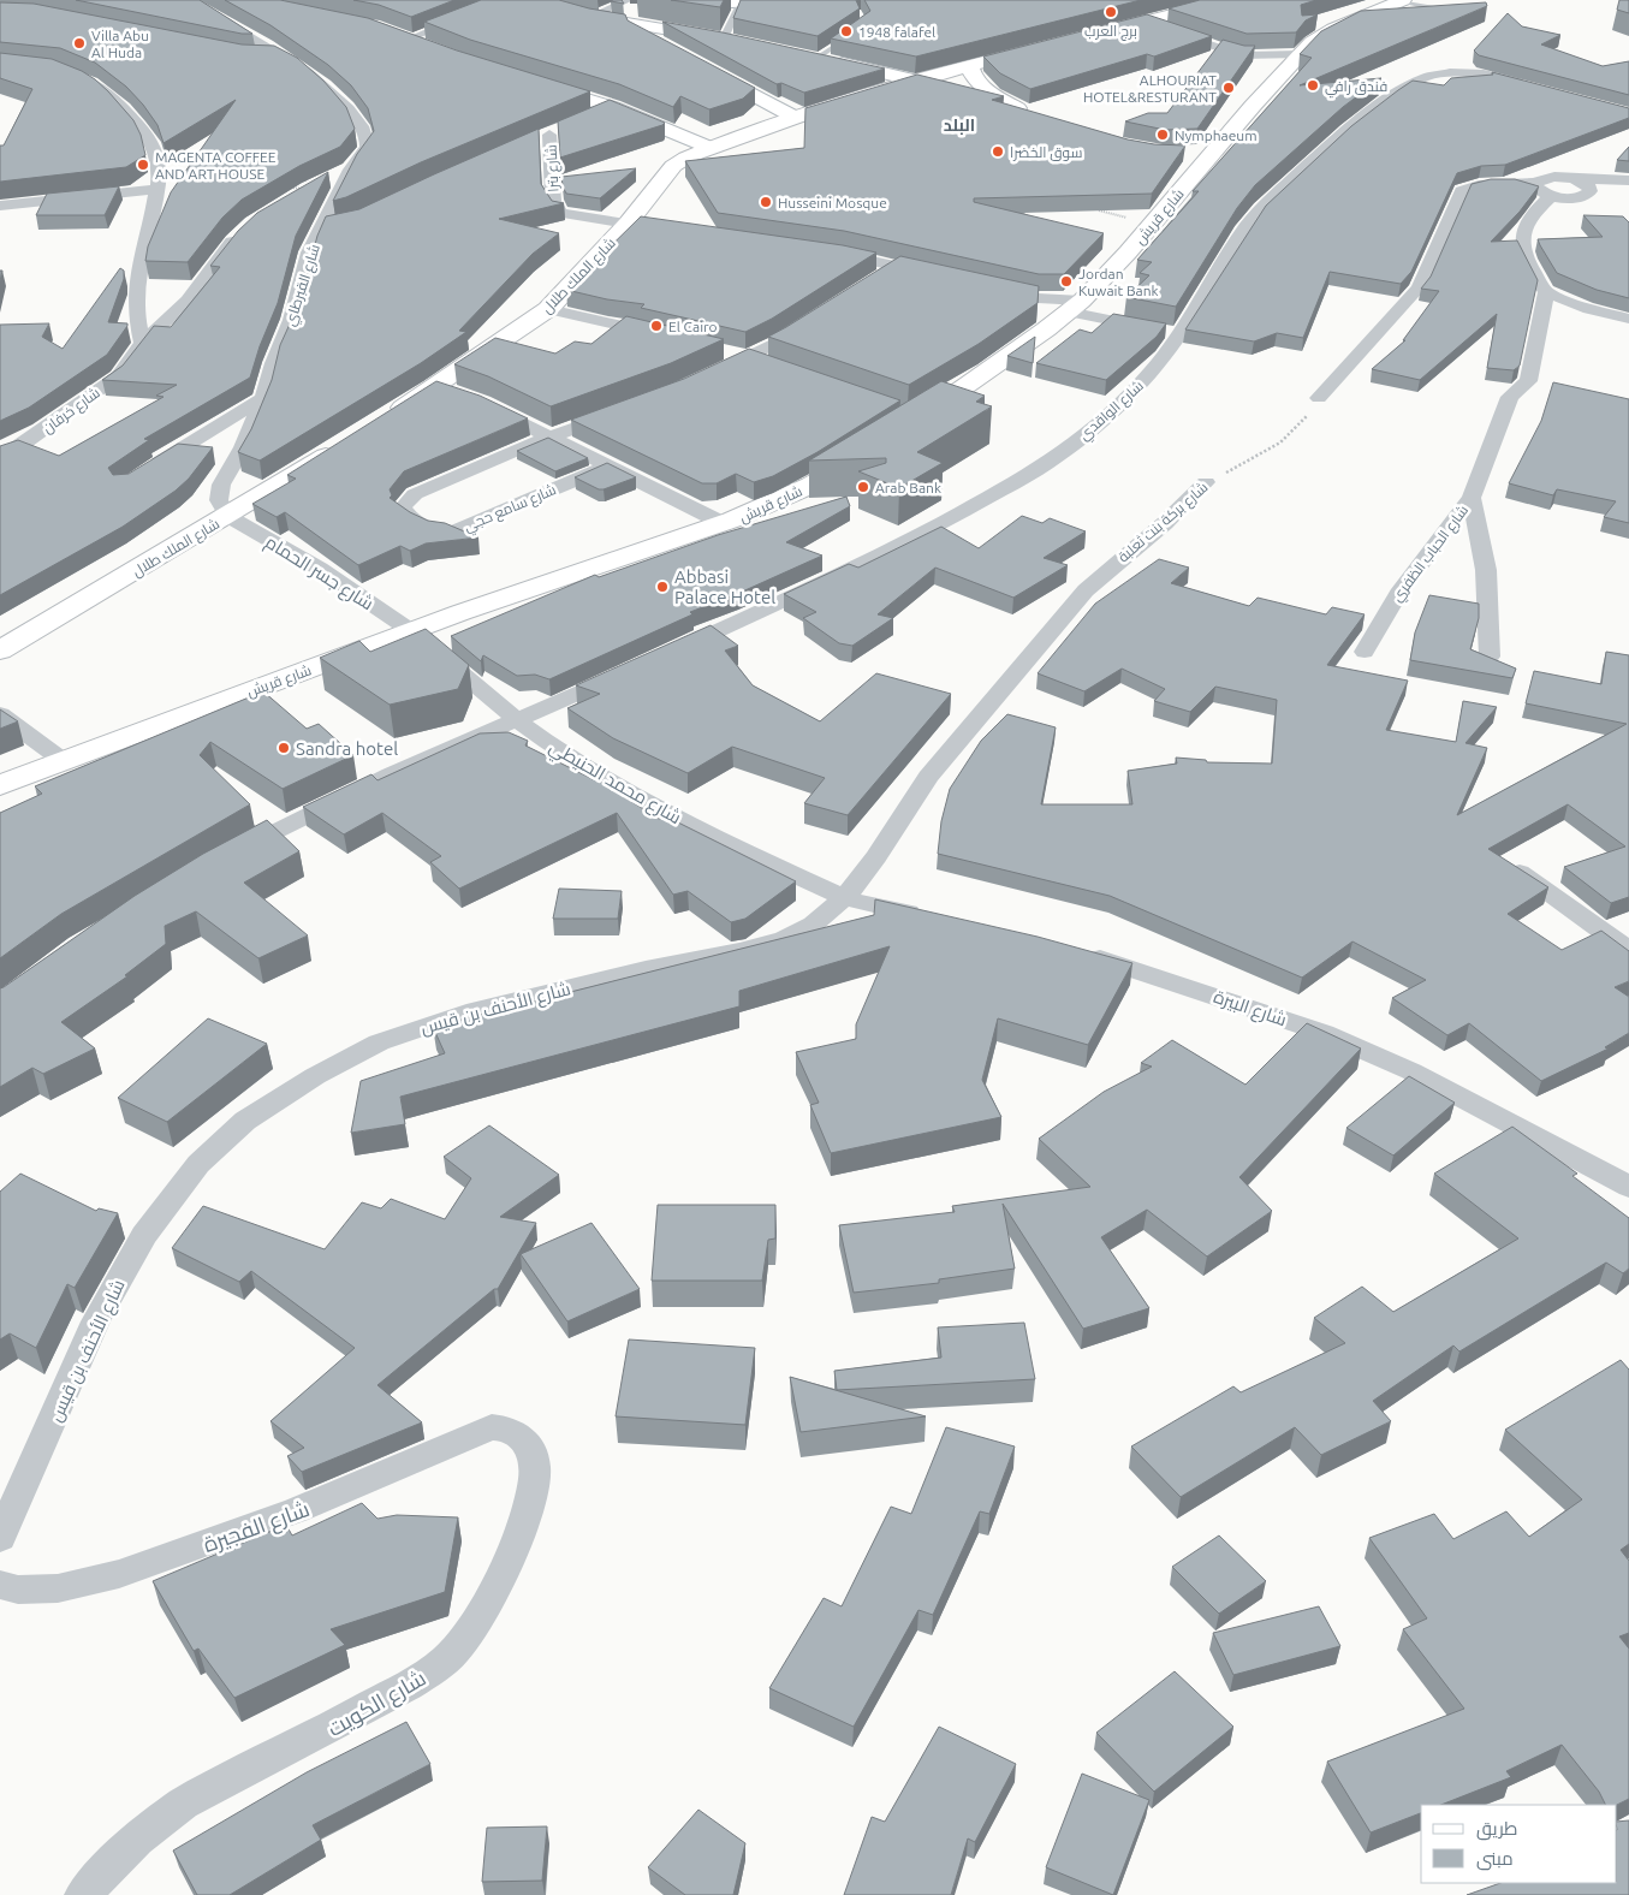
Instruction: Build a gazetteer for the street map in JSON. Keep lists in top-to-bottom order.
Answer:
{
  "streets": {
    "main road": ["شارع قريش", "شارع الملك طلال"],
    "street": [
      "شارع بترا",
      "شارع القبرطاي",
      "شارع خرفان",
      "شارع الواقدي",
      "شارع سامع حجي",
      "شارع بركة بنت ثعلبة",
      "شارع الحباب الظفري",
      "شارع جسر الحمام",
      "شارع محمد الحنيطي",
      "شارع الأحنف بن قيس",
      "شارع البيرة",
      "شارع الفجيرة",
      "شارع الكويت"
    ]
  },
  "crossings": [
    ["شارع بترا", "شارع الملك طلال"],
    ["شارع قريش", "شارع جسر الحمام"],
    ["شارع قريش", "شارع محمد الحنيطي"],
    ["شارع الملك طلال", "شارع القبرطاي"],
    ["شارع الملك طلال", "شارع جسر الحمام"],
    ["شارع القبرطاي", "شارع جسر الحمام"],
    ["شارع بركة بنت ثعلبة", "شارع محمد الحنيطي"],
    ["شارع بركة بنت ثعلبة", "شارع الأحنف بن قيس"],
    ["شارع جسر الحمام", "شارع محمد الحنيطي"],
    ["شارع محمد الحنيطي", "شارع الأحنف بن قيس"],
    ["شارع الفجيرة", "شارع الكويت"]
  ],
  "districts": ["البلد"],
  "places": [
    "برج العرب",
    "1948 falafel",
    "Villa Abu Al Huda",
    "فندق رافي",
    "ALHOURIAT HOTEL&RESTURANT",
    "Nymphaeum",
    "سوق الخضرا",
    "MAGENTA COFFEE AND ART HOUSE",
    "Husseini Mosque",
    "Jordan Kuwait Bank",
    "El Cairo",
    "Arab Bank",
    "Abbasi Palace Hotel",
    "Sandra hotel"
  ],
  "legend": ["طريق", "مبنى"]
}
